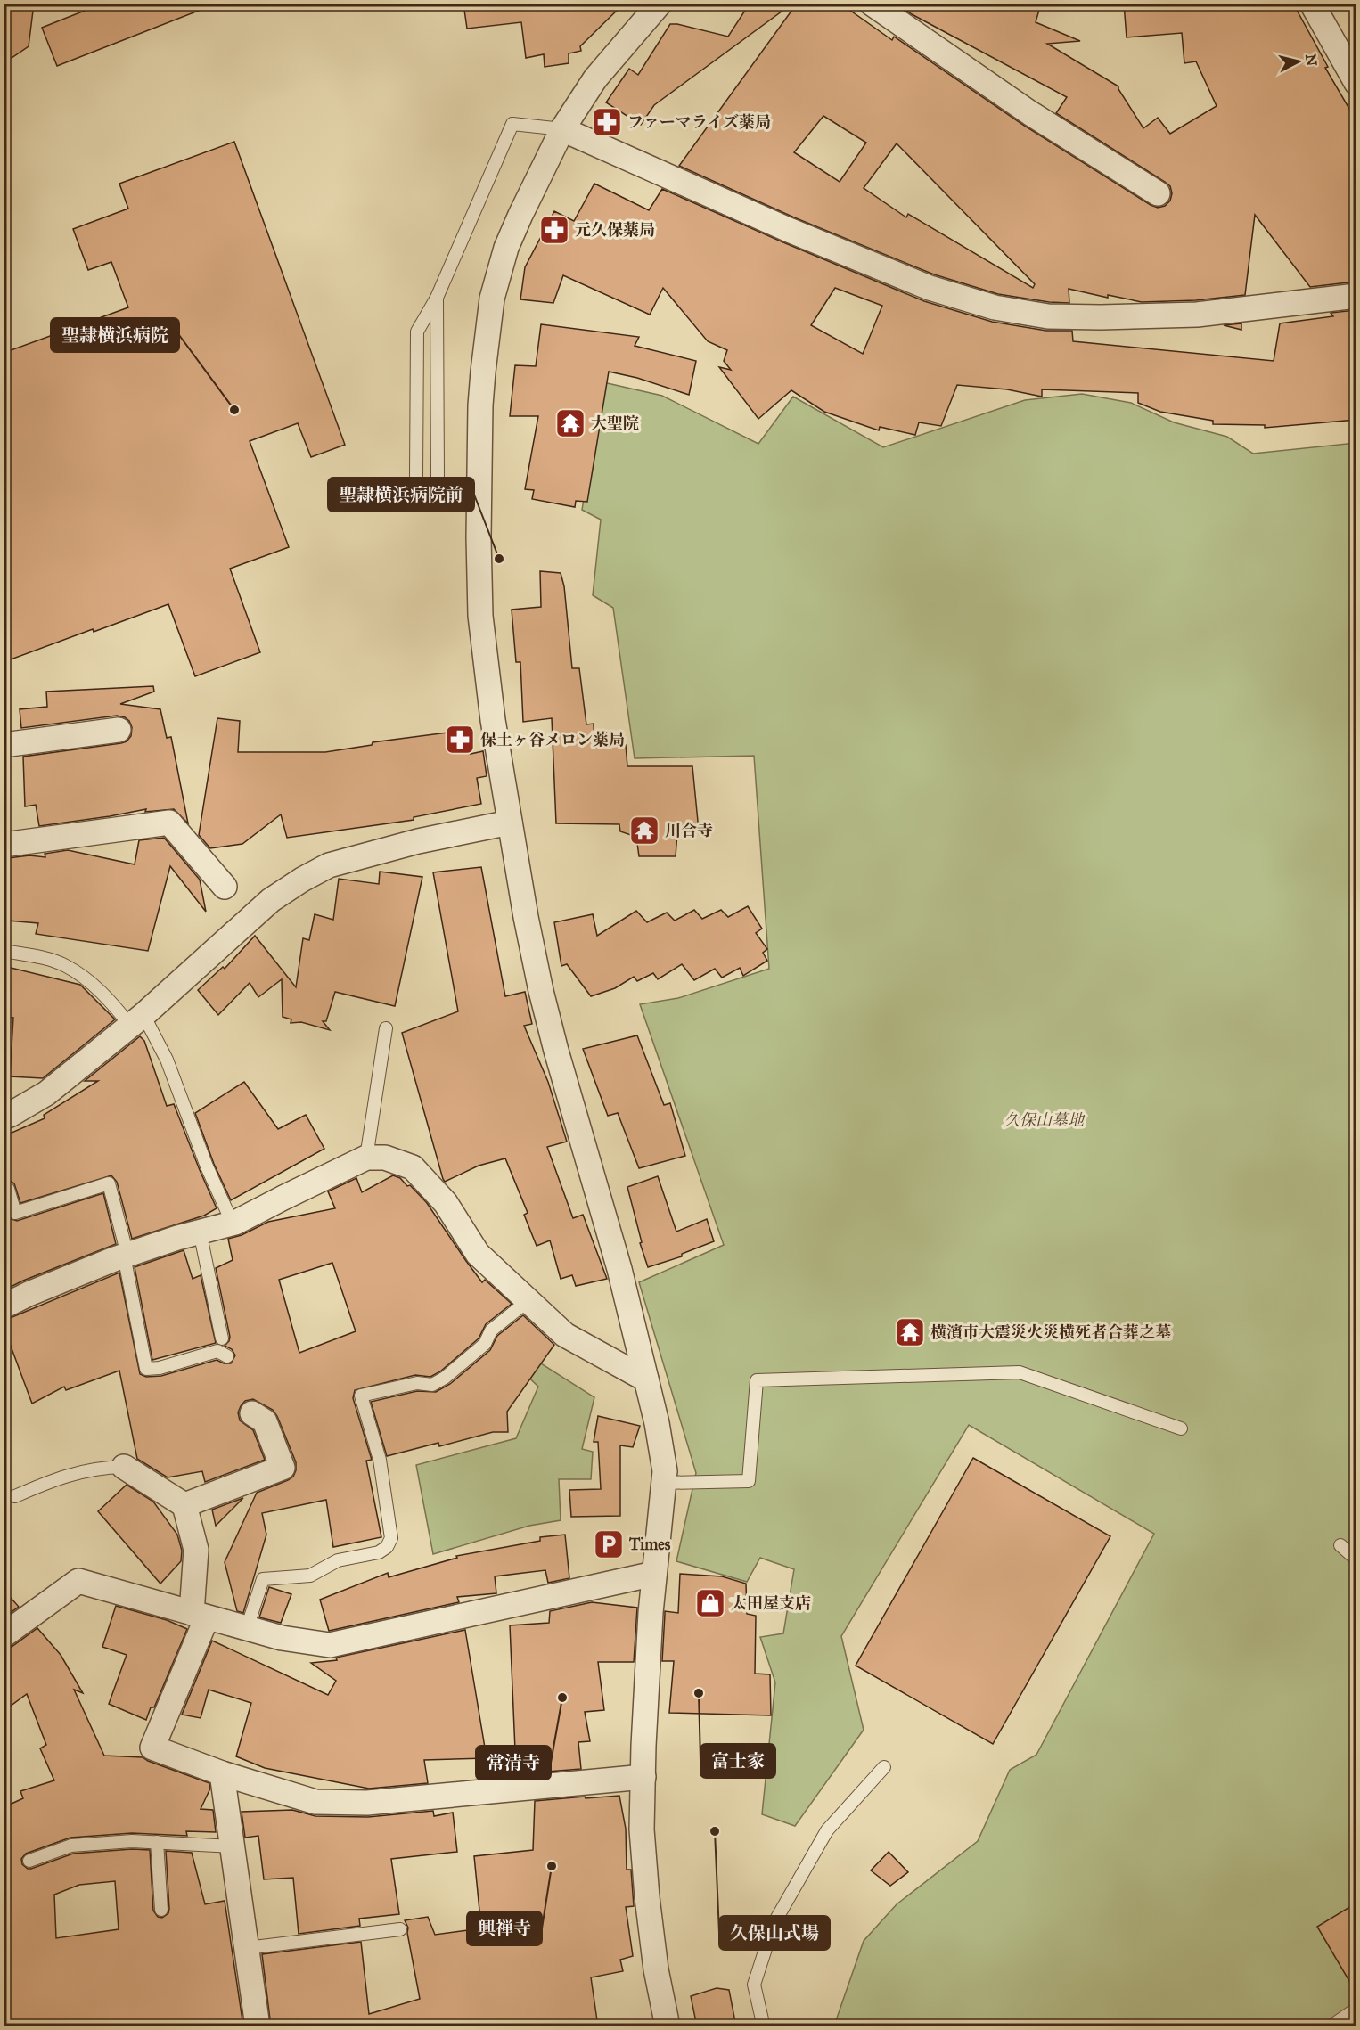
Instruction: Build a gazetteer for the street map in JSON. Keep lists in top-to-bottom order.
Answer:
{
  "parks": ["久保山墓地"],
  "places": {
    "pharmacy": ["ファーマライズ薬局", "元久保薬局", "保土ヶ谷メロン薬局"],
    "other": [
      "聖隷横浜病院",
      "聖隷横浜病院前",
      "富士家",
      "常清寺",
      "久保山式場",
      "興禅寺"
    ],
    "temple": ["大聖院", "川合寺", "横濱市大震災火災横死者合葬之墓"],
    "parking": ["Times"],
    "shop": ["太田屋支店"]
  },
  "north": "right"
}
